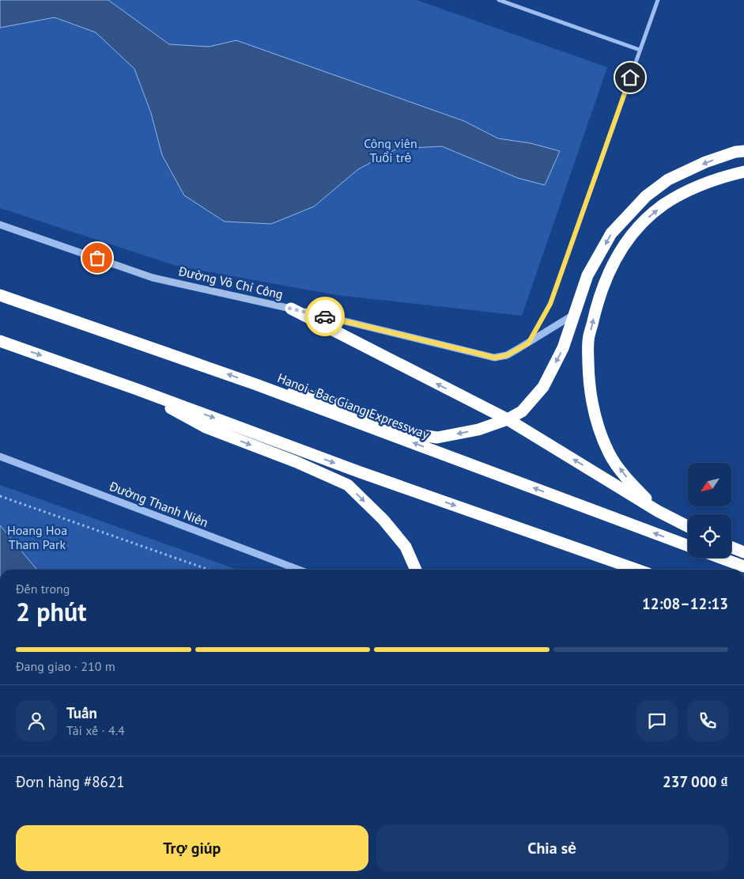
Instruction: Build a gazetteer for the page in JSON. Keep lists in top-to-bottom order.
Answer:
{
  "streets": {
    "highway": ["Hanoi - Bac Giang Expressway"],
    "street": ["Đường Võ Chí Công", "Đường Thanh Niên"]
  },
  "parks": ["Công viên Tuổi trẻ", "Hoang Hoa Tham Park"],
  "north": "bottom left",
  "page": {
    "heading": ["2 phút", "Đến trong", "12:08–12:13"],
    "panel": [
      "Tuấn",
      "Tài xế · 4.4",
      "Đơn hàng #8621",
      "237 000 ₫"
    ],
    "bar": "Đang giao · 210 m",
    "buttons": ["Trợ giúp", "Chia sẻ"]
  }
}
